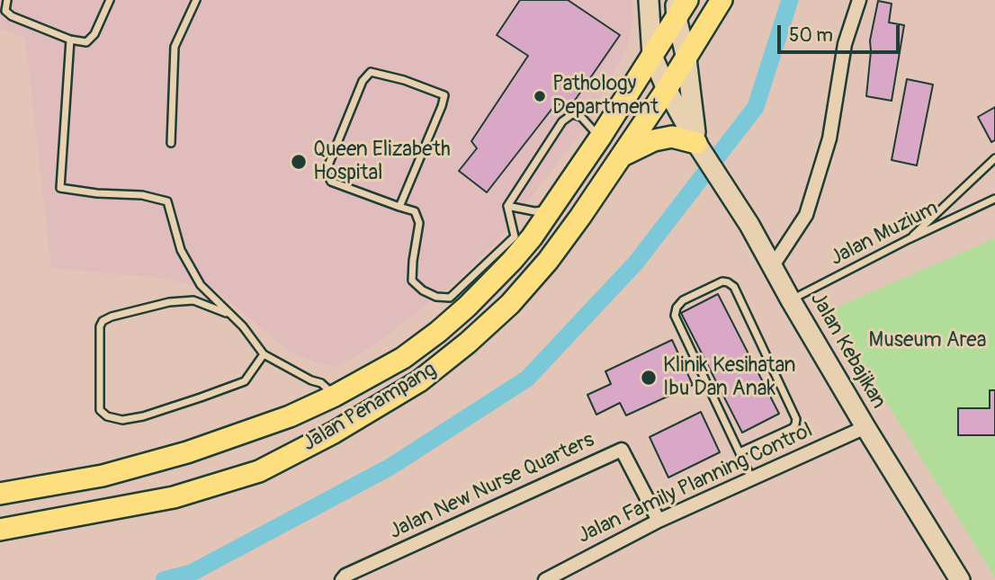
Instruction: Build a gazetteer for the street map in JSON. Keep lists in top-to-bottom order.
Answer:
{
  "streets": {
    "main road": ["Jalan Penampang"],
    "street": ["Jalan Kebajikan", "Jalan Family Planning Control", "Jalan New Nurse Quarters"],
    "lane": ["Jalan Muzium"]
  },
  "crossings": [
    ["Jalan Muzium", "Jalan Kebajikan"],
    ["Jalan Kebajikan", "Jalan Penampang"],
    ["Jalan Kebajikan", "Jalan Family Planning Control"],
    ["Jalan Family Planning Control", "Jalan New Nurse Quarters"]
  ],
  "parks": ["Museum Area"],
  "places": ["Pathology Department", "Queen Elizabeth Hospital", "Klinik Kesihatan Ibu Dan Anak"],
  "scale_bar": "50 m"
}
